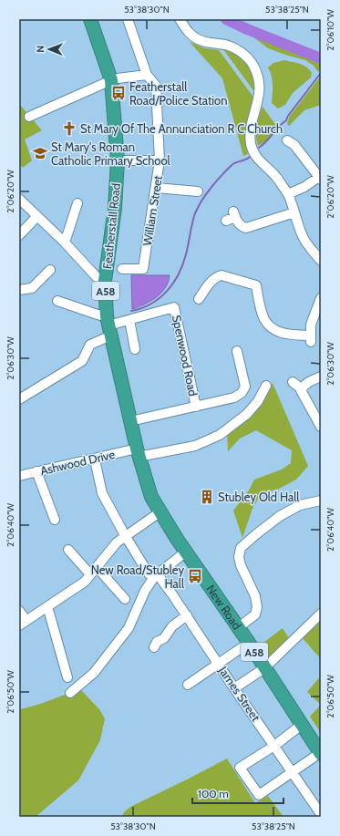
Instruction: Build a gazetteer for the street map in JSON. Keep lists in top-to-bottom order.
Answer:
{
  "streets": {
    "highway": ["Featherstall Road", "A58", "New Road"],
    "street": [
      "William Street",
      "Spenwood Road",
      "Ashwood Drive",
      "James Street"
    ]
  },
  "crossings": [
    ["Featherstall Road", "Spenwood Road"],
    ["Featherstall Road", "Ashwood Drive"],
    ["Featherstall Road", "New Road"],
    ["Ashwood Drive", "James Street"]
  ],
  "places": {
    "bus stop": ["Featherstall Road/Police Station", "New Road/Stubley Hall"],
    "church": ["St Mary Of The Annunciation R C Church"],
    "school or university": ["St Mary's Roman Catholic Primary School"],
    "building": ["Stubley Old Hall"]
  },
  "scale_bar": "100 m",
  "north": "left",
  "coordinates": [
    "53°38'30\"N",
    "53°38'25\"N",
    "2°06'10\"W",
    "2°06'20\"W",
    "2°06'30\"W",
    "2°06'40\"W",
    "2°06'50\"W"
  ]
}
